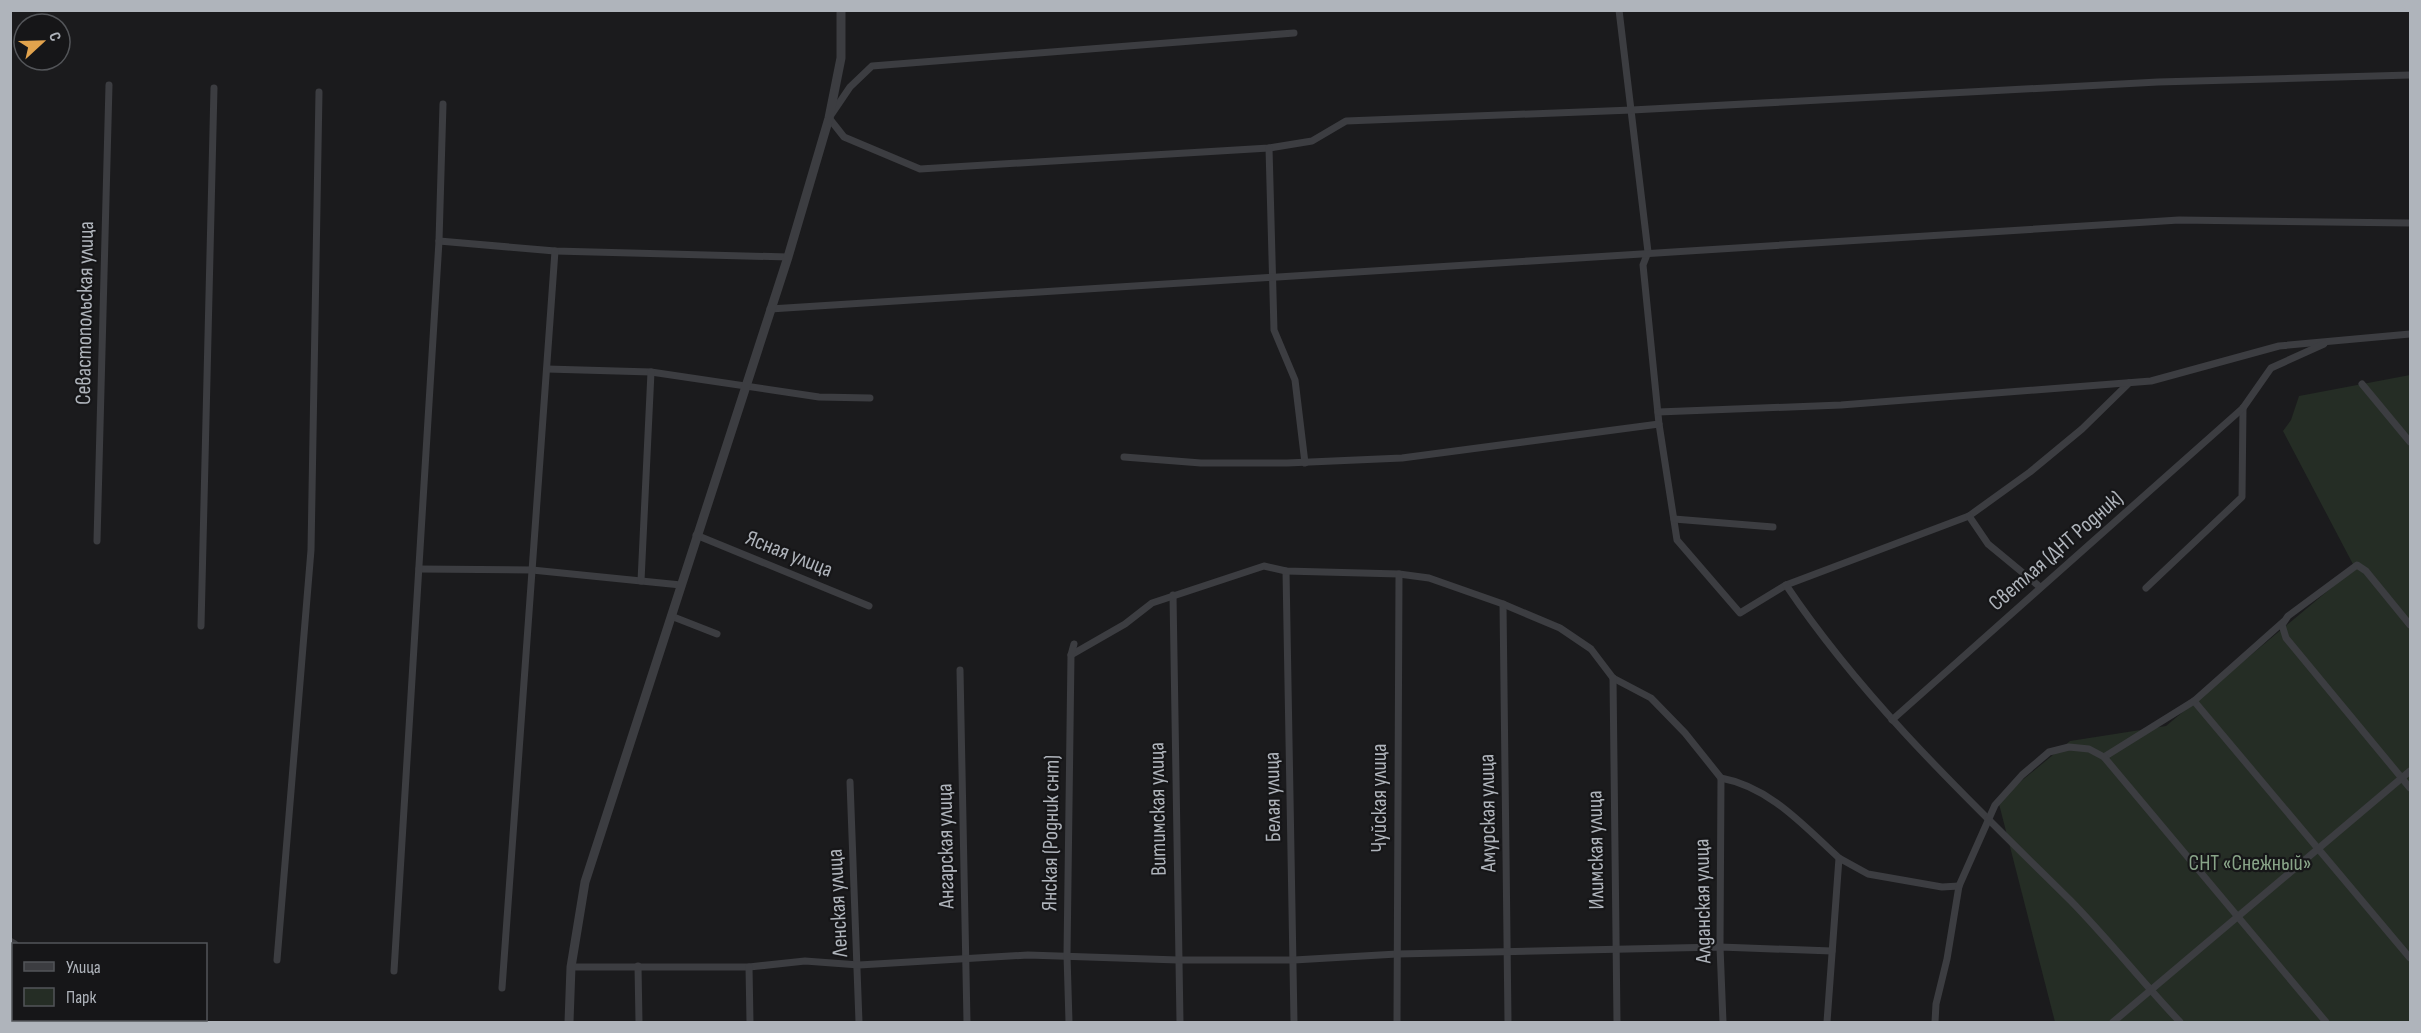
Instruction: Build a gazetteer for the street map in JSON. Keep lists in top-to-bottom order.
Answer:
{
  "streets": {
    "street": [
      "Севастопольская улица",
      "Светлая (ДНТ Родник)",
      "Ясная улица",
      "Белая улица",
      "Чуйская улица",
      "Витимская улица",
      "Амурская улица",
      "Янская (Родник снт)",
      "Ангарская улица",
      "Илимская улица",
      "Алданская улица",
      "Ленская улица"
    ]
  },
  "parks": ["СНТ «Снежный»"],
  "legend": ["Улица", "Парк"],
  "north": "right"
}
